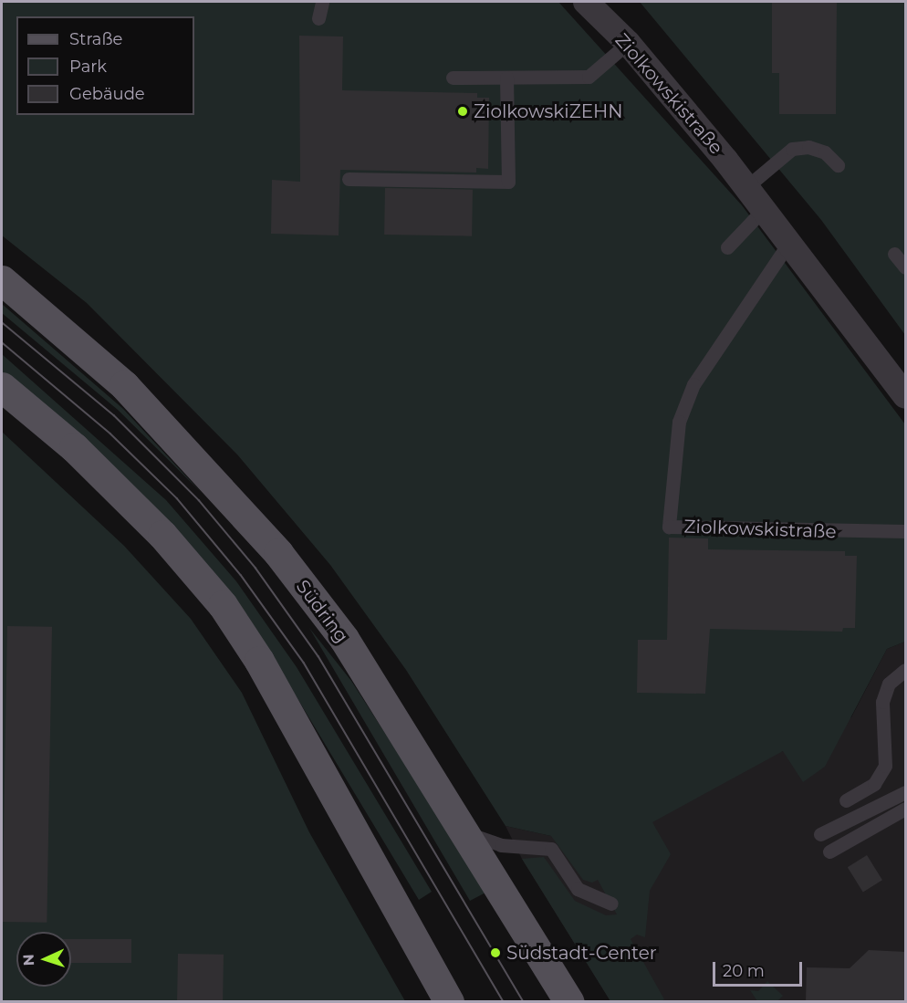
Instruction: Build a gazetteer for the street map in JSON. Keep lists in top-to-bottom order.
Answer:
{
  "streets": {
    "main road": ["Südring"],
    "street": ["Ziolkowskistraße"]
  },
  "places": ["ZiolkowskiZEHN", "Südstadt-Center"],
  "legend": ["Straße", "Park", "Gebäude"],
  "scale_bar": "20 m",
  "north": "left"
}
